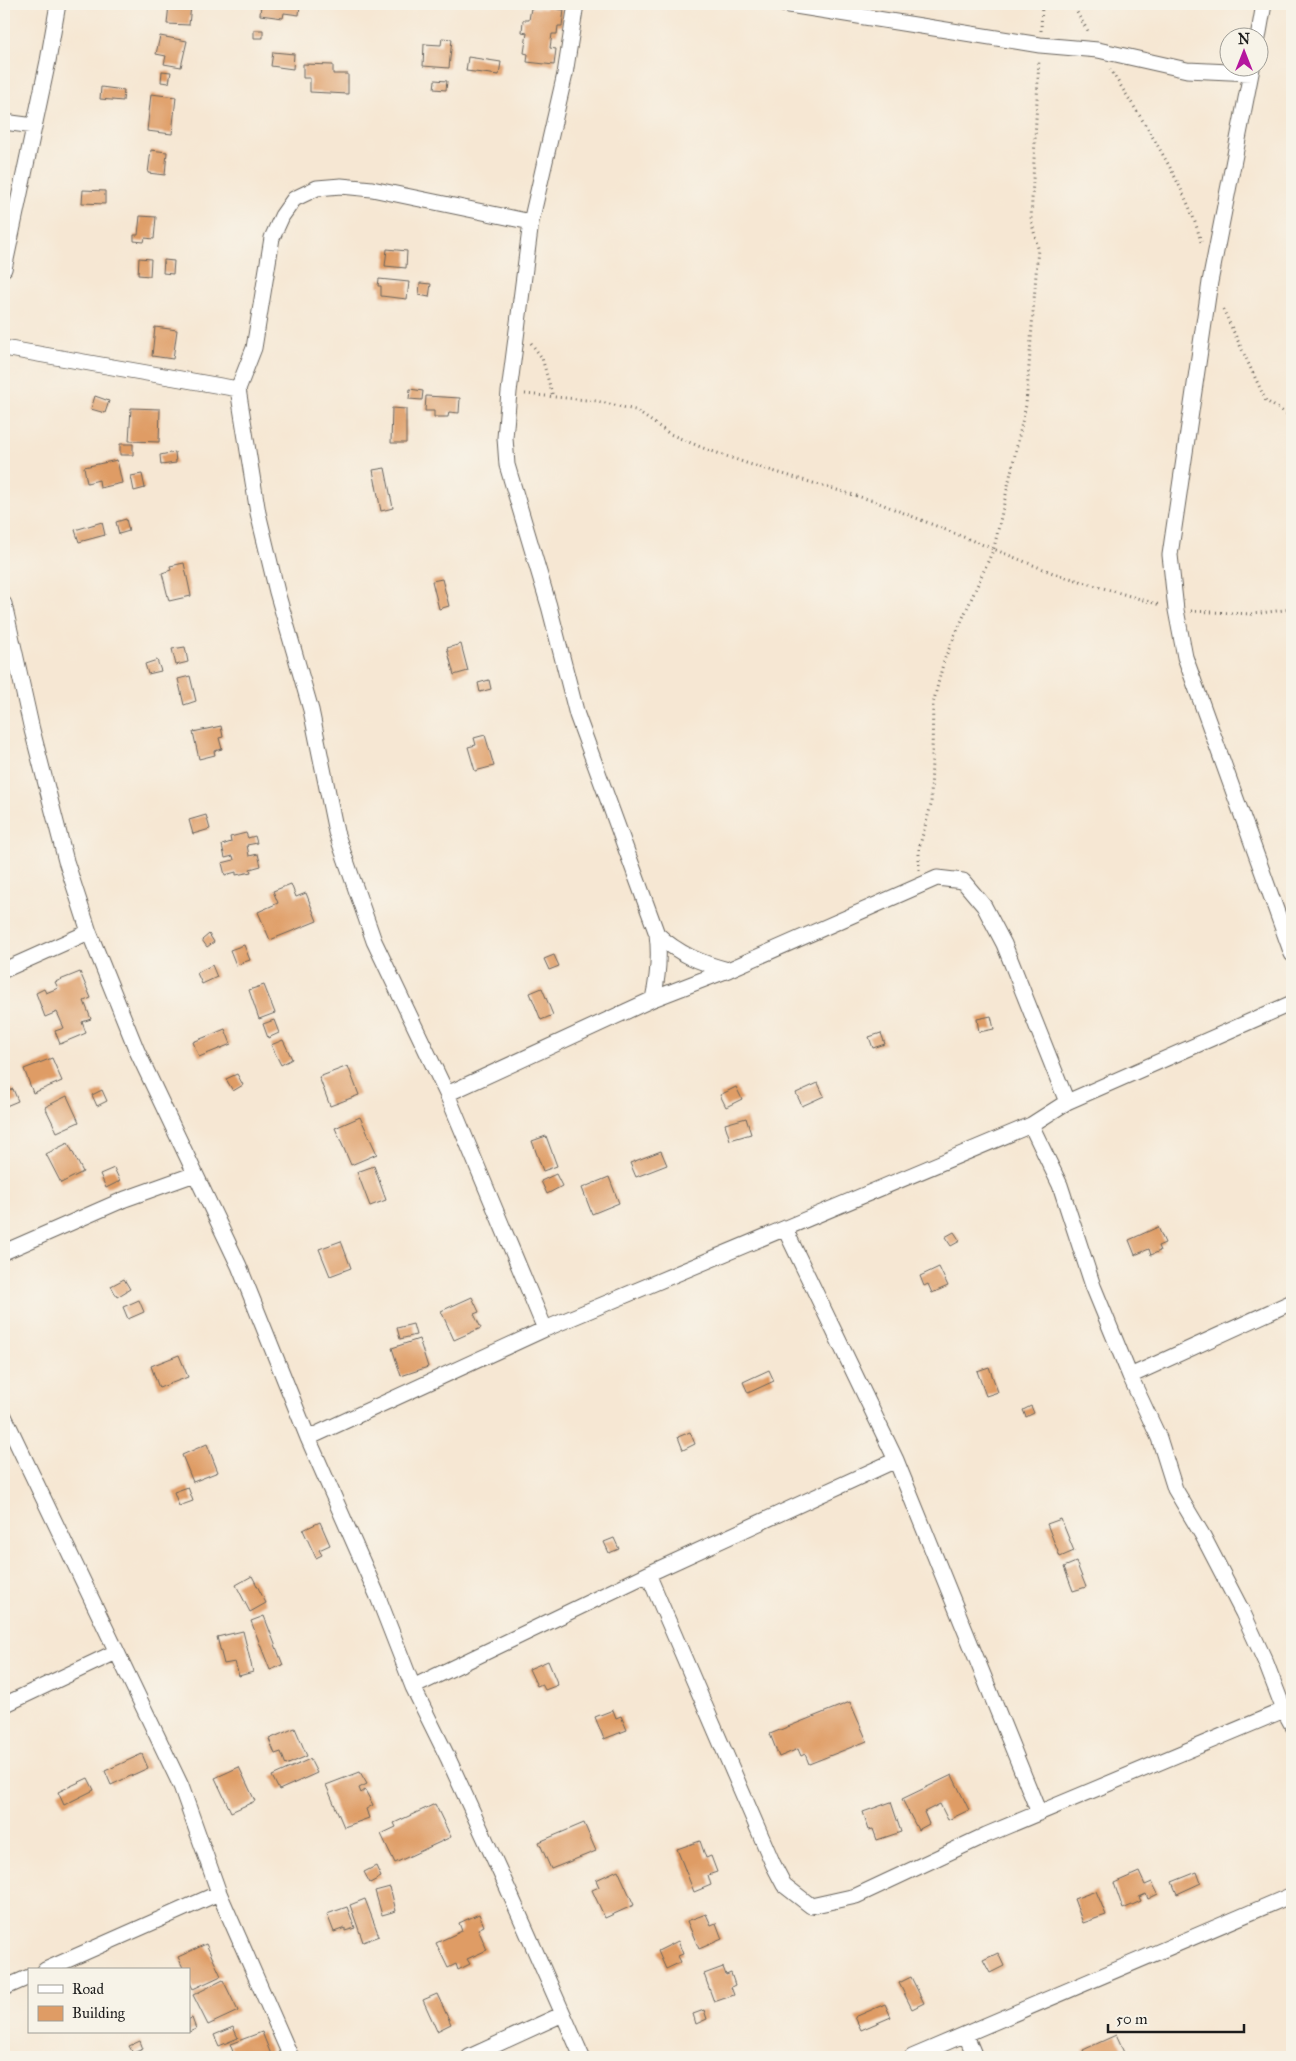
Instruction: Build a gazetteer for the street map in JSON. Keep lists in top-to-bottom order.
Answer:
{
  "legend": ["Road", "Building"],
  "scale_bar": "50 m",
  "north": "top"
}
